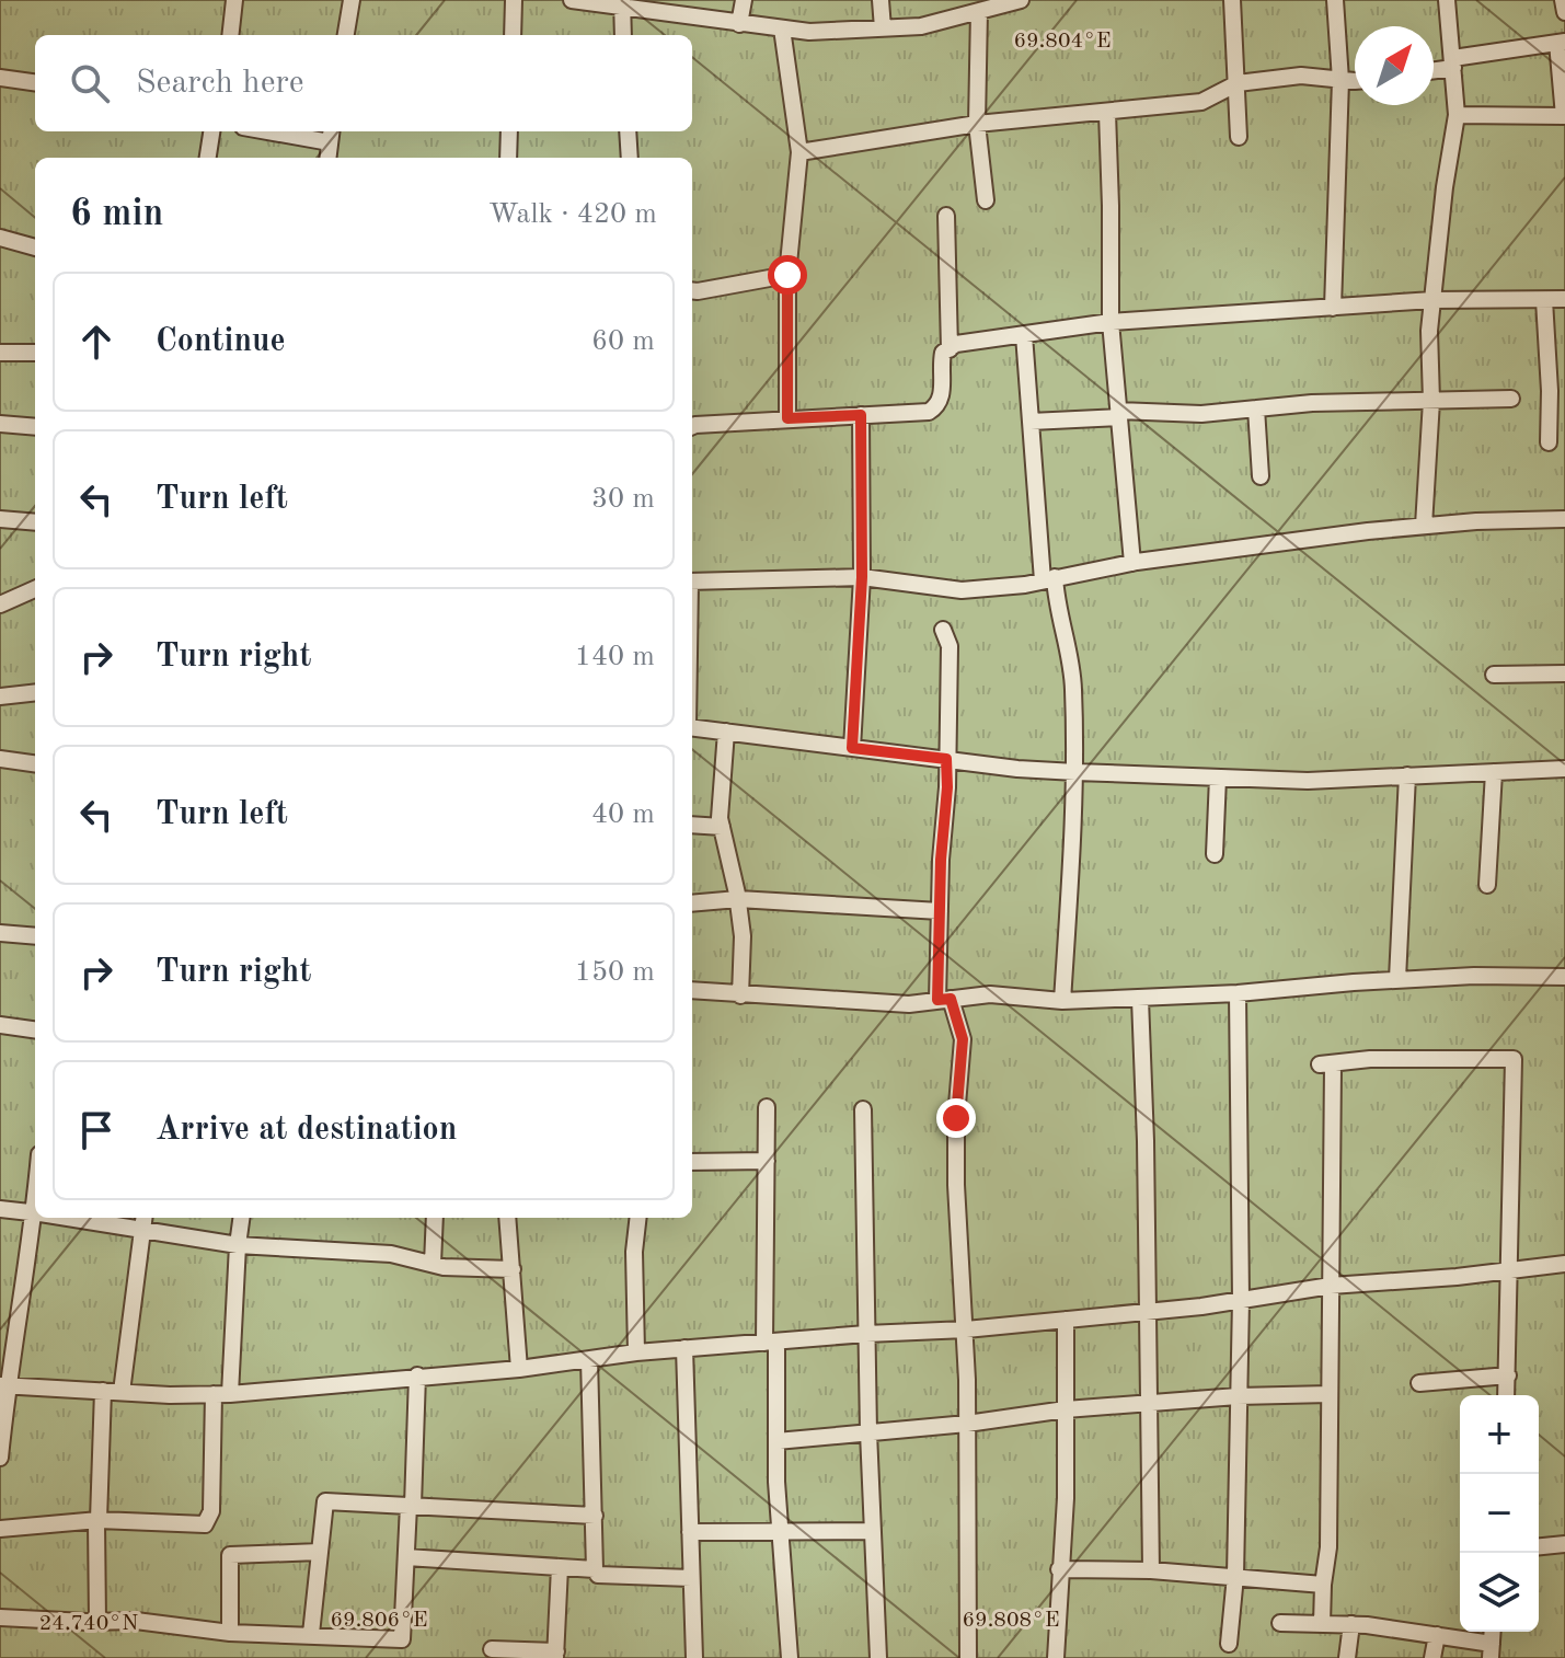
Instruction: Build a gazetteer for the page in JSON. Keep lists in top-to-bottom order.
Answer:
{
  "north": "top right",
  "page": {
    "search": "Search here",
    "heading": ["6 min", "Walk · 420 m"],
    "list": [
      ["Continue", "60 m"],
      ["Turn left", "30 m"],
      ["Turn right", "140 m"],
      ["Turn left", "40 m"],
      ["Turn right", "150 m"],
      "Arrive at destination"
    ],
    "map_buttons": ["+", "−"]
  },
  "coordinates": [
    "69.804°E",
    "69.806°E",
    "69.808°E",
    "24.740°N"
  ]
}
